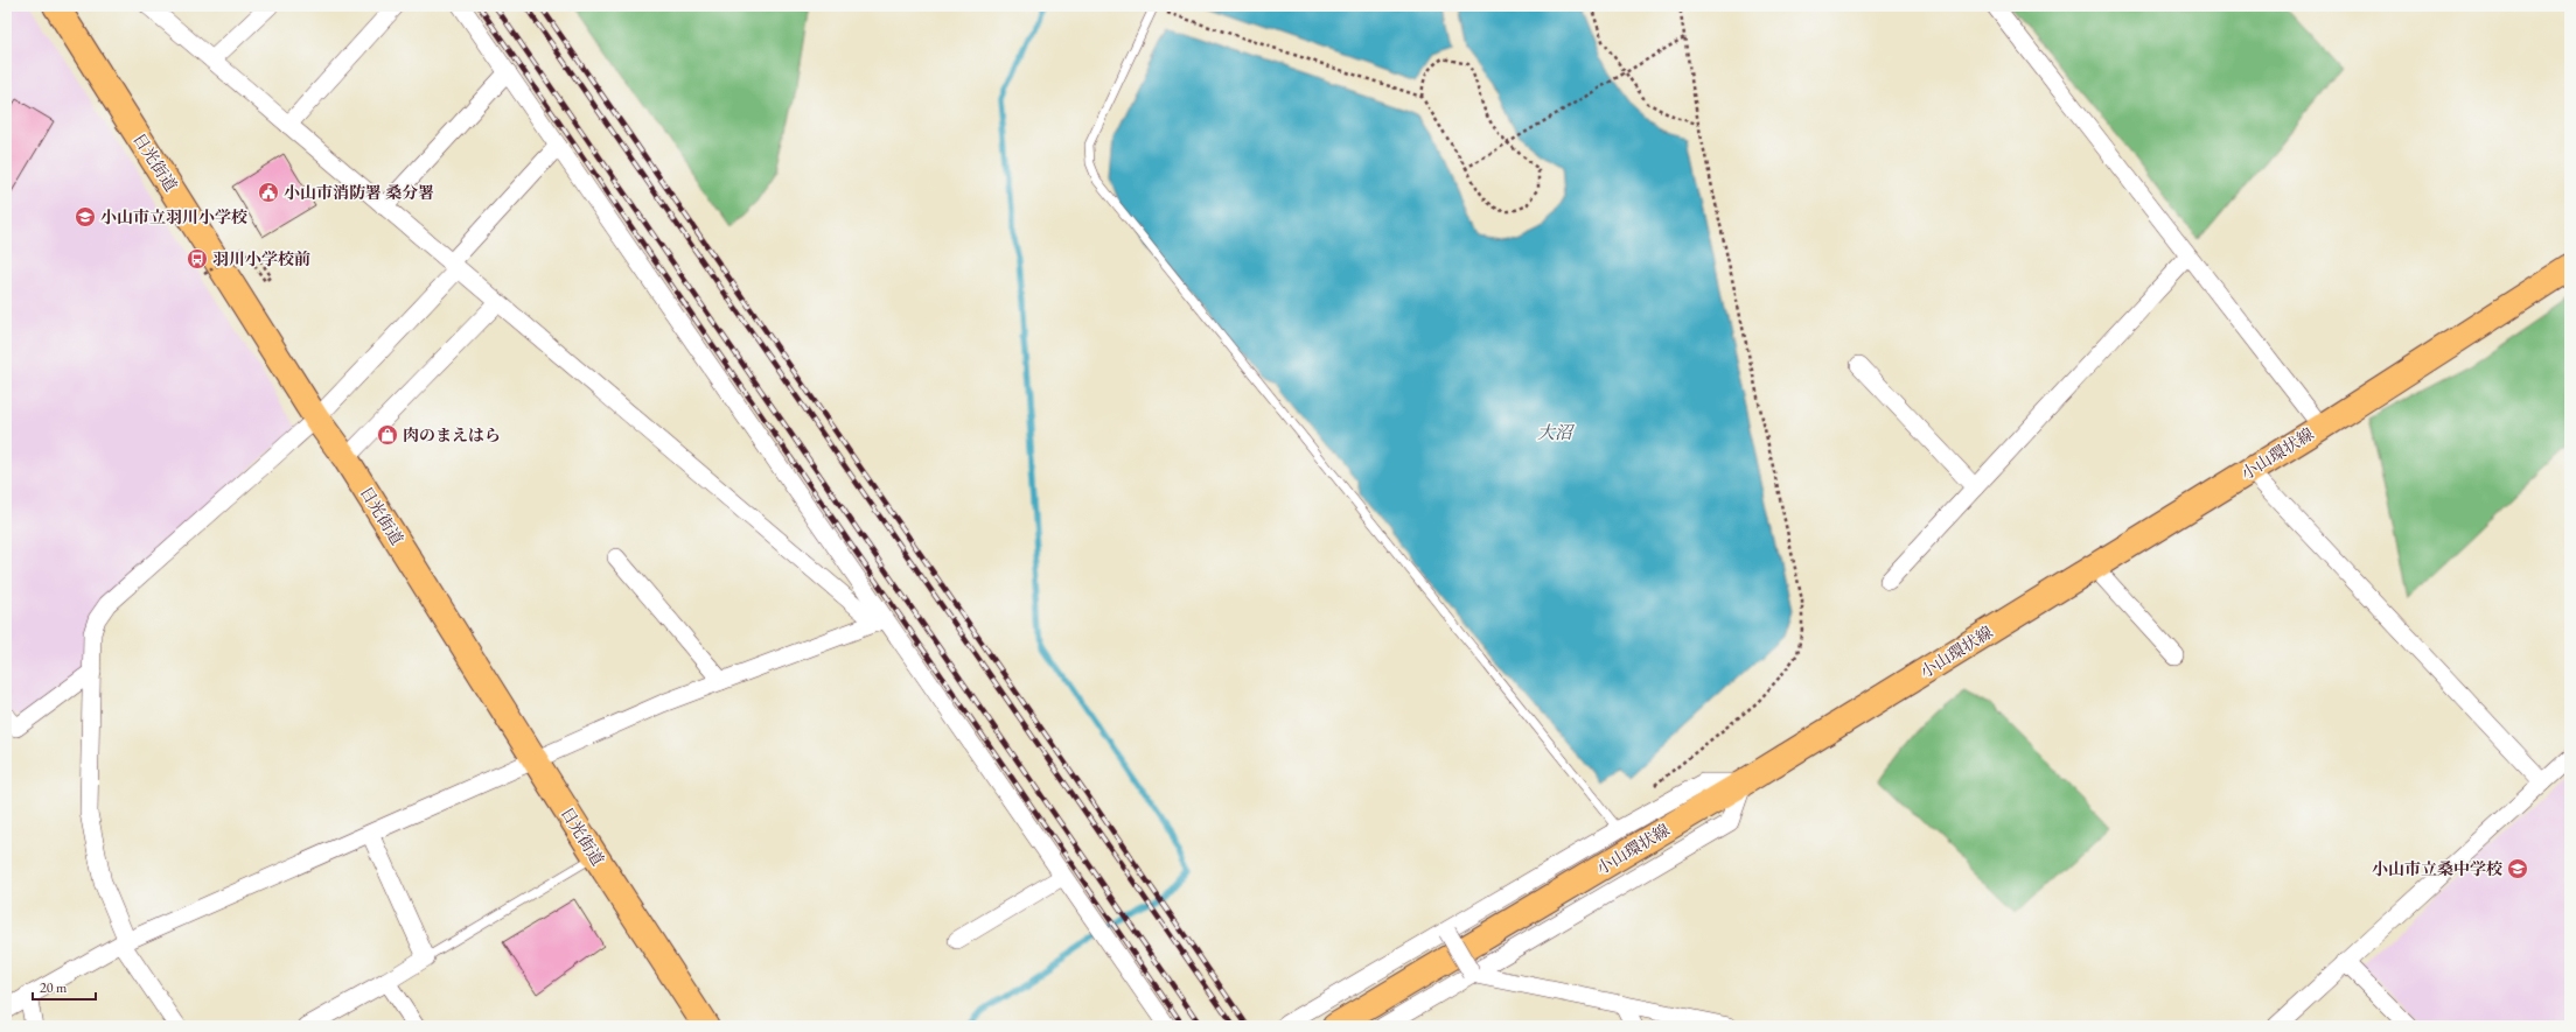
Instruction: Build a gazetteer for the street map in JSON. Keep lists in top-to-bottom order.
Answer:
{
  "streets": {
    "main road": ["日光街道", "小山環状線"]
  },
  "water": ["大沼"],
  "places": {
    "public building": ["小山市消防署 桑分署"],
    "school or university": ["小山市立羽川小学校", "小山市立桑中学校"],
    "bus stop": ["羽川小学校前"],
    "shop": ["肉のまえはら"]
  },
  "scale_bar": "20 m"
}
